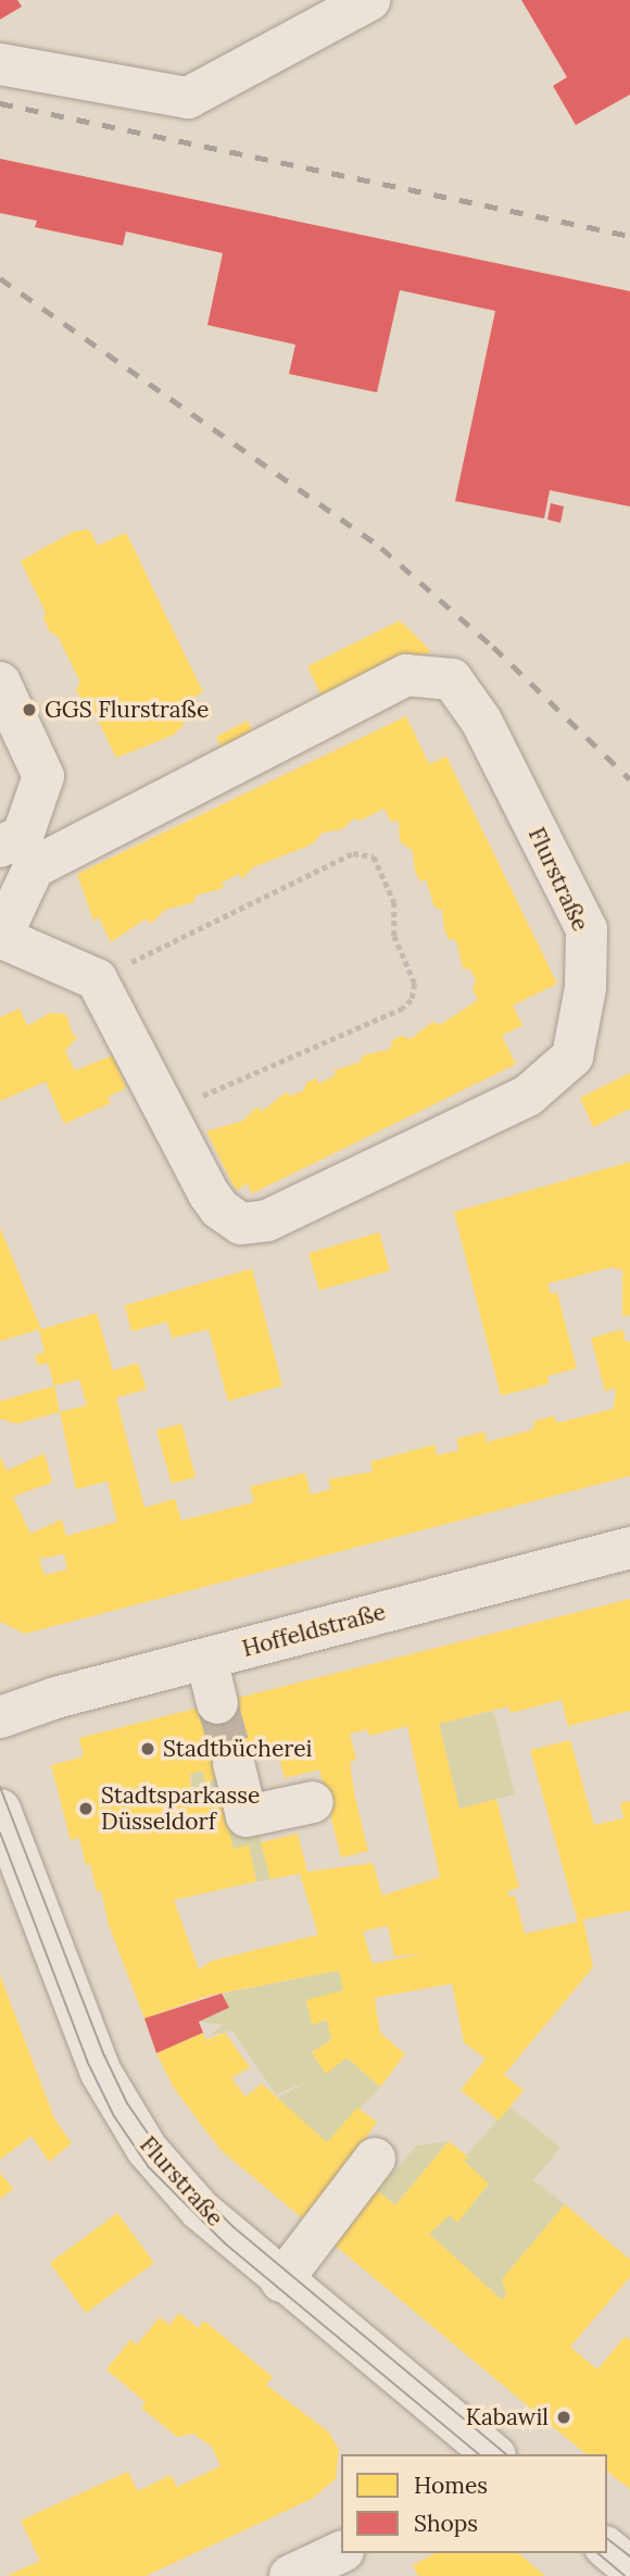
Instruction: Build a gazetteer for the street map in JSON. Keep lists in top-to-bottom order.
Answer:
{
  "streets": {
    "street": ["Flurstraße", "Hoffeldstraße"]
  },
  "places": [
    "GGS Flurstraße",
    "Stadtbücherei",
    "Stadtsparkasse Düsseldorf",
    "Kabawil"
  ],
  "legend": ["Homes", "Shops"]
}
